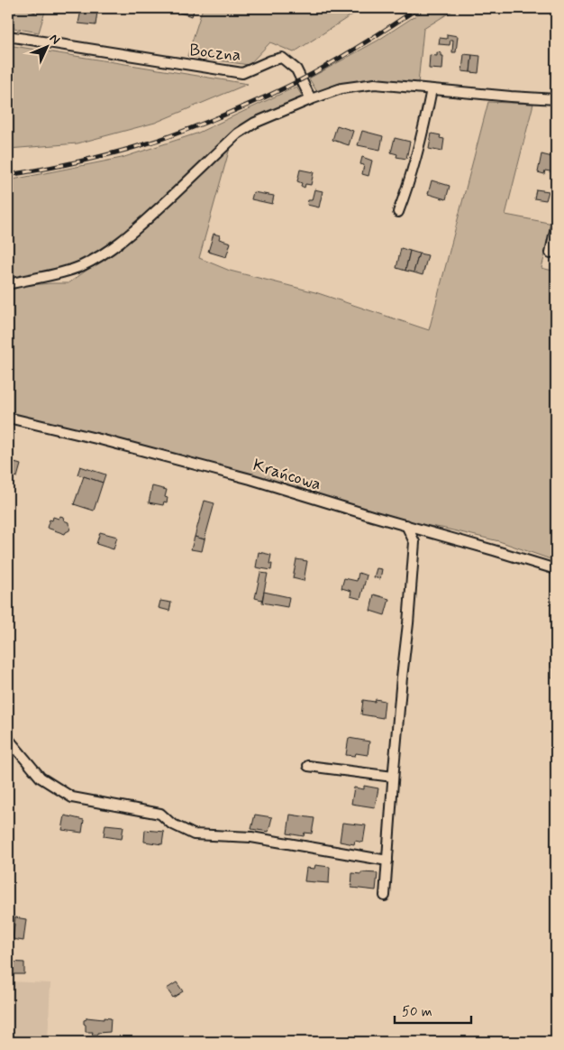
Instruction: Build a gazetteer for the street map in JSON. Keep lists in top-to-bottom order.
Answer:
{
  "streets": {
    "street": ["Boczna", "Krańcowa"]
  },
  "scale_bar": "50 m",
  "north": "top right"
}
